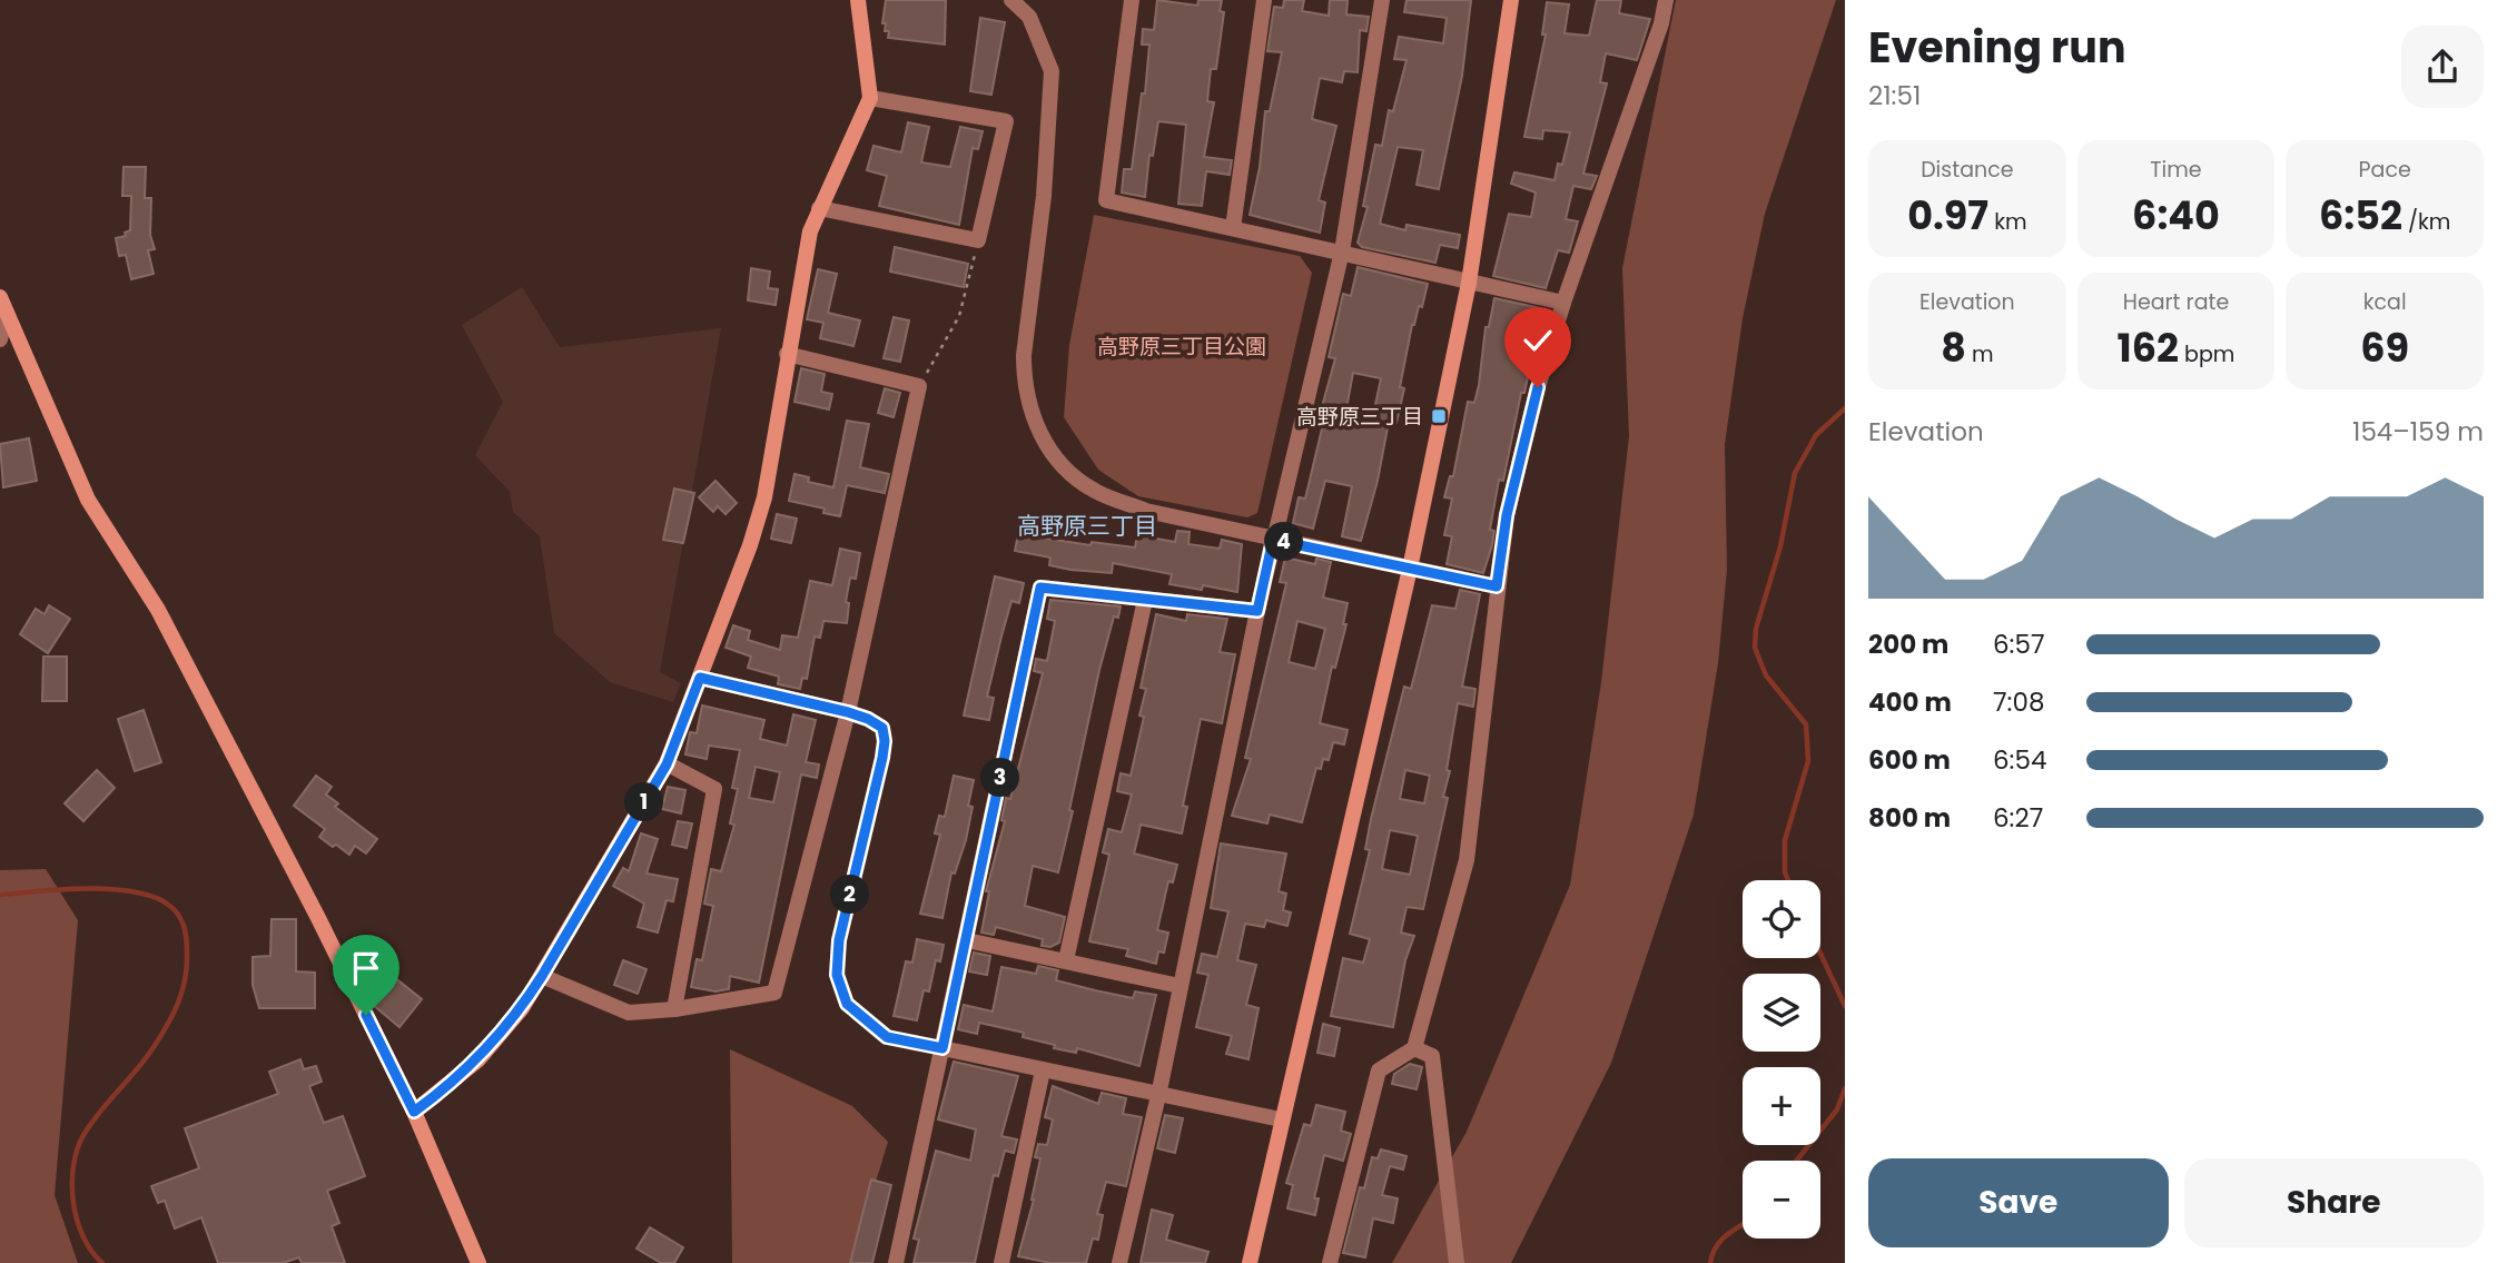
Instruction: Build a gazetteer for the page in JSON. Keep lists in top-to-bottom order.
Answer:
{
  "districts": ["高野原三丁目"],
  "parks": ["高野原三丁目公園"],
  "places": {
    "transit": ["高野原三丁目"]
  },
  "page": {
    "heading": ["Evening run", "21:51"],
    "stats": [
      ["Distance", "0.97 km"],
      ["Time", "6:40"],
      ["Pace", "6:52 /km"],
      ["Elevation", "8 m"],
      ["Heart rate", "162 bpm"],
      ["kcal", "69"]
    ],
    "chart": ["Elevation", "154–159 m"],
    "pins": [
      "4",
      "3",
      "1",
      "2"
    ],
    "list": [
      {
        "name": "200 m",
        "note": "6:57"
      },
      {
        "name": "400 m",
        "note": "7:08"
      },
      {
        "name": "600 m",
        "note": "6:54"
      },
      {
        "name": "800 m",
        "note": "6:27"
      }
    ],
    "map_buttons": ["+", "−"],
    "buttons": ["Save", "Share"]
  }
}
